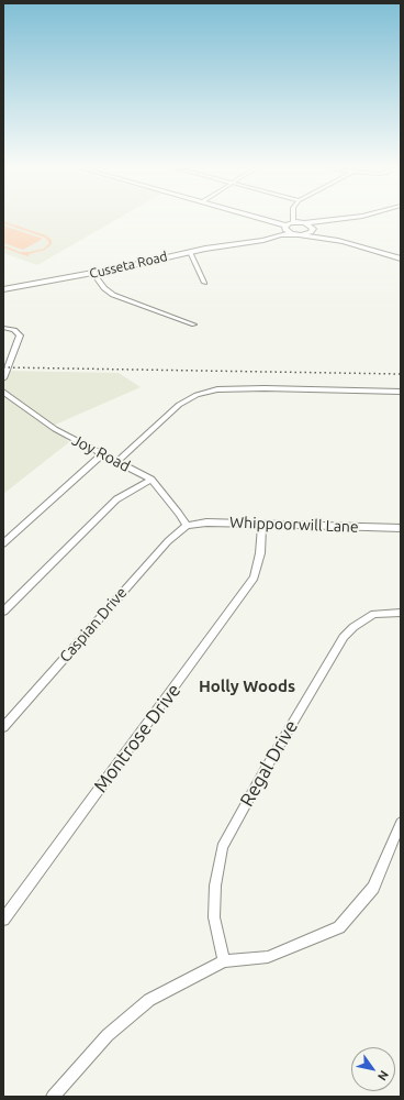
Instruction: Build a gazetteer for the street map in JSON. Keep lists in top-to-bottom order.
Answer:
{
  "streets": {
    "street": [
      "Cusseta Road",
      "Joy Road",
      "Whippoorwill Lane",
      "Caspian Drive",
      "Montrose Drive",
      "Regal Drive"
    ]
  },
  "crossings": [
    ["Joy Road", "Whippoorwill Lane"],
    ["Joy Road", "Caspian Drive"],
    ["Whippoorwill Lane", "Caspian Drive"],
    ["Whippoorwill Lane", "Montrose Drive"]
  ],
  "districts": ["Holly Woods"],
  "north": "bottom right"
}
